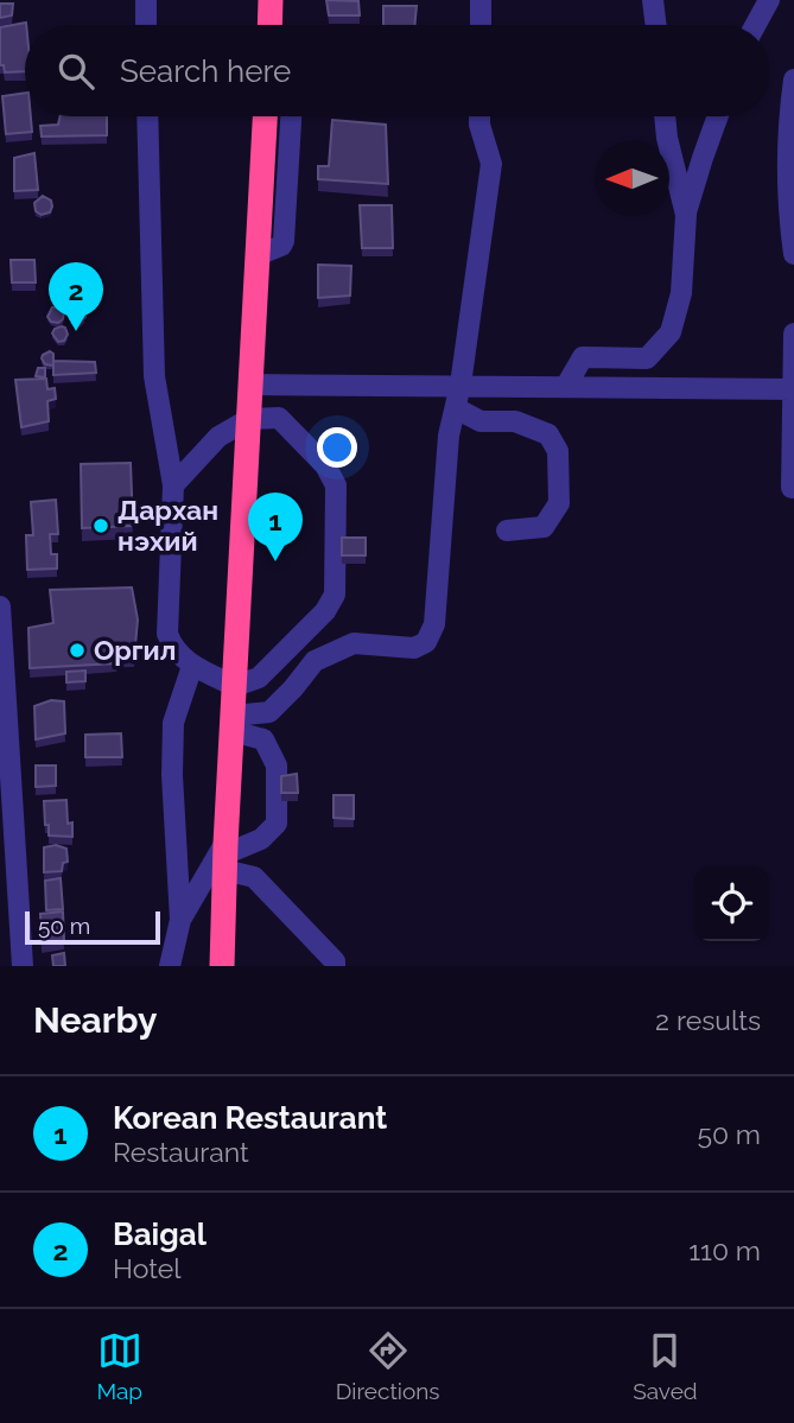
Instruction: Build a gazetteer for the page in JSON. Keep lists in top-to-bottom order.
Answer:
{
  "places": ["Дархан нэхий", "Оргил"],
  "scale_bar": "50 m",
  "north": "left",
  "page": {
    "search": "Search here",
    "pins": ["2", "1"],
    "scale": "50 m",
    "heading": ["Nearby", "2 results"],
    "list": [
      {
        "mark": "1",
        "name": "Korean Restaurant",
        "note": "Restaurant",
        "value": "50 m"
      },
      {
        "mark": "2",
        "name": "Baigal",
        "note": "Hotel",
        "value": "110 m"
      }
    ],
    "nav": ["Map", "Directions", "Saved"]
  }
}
